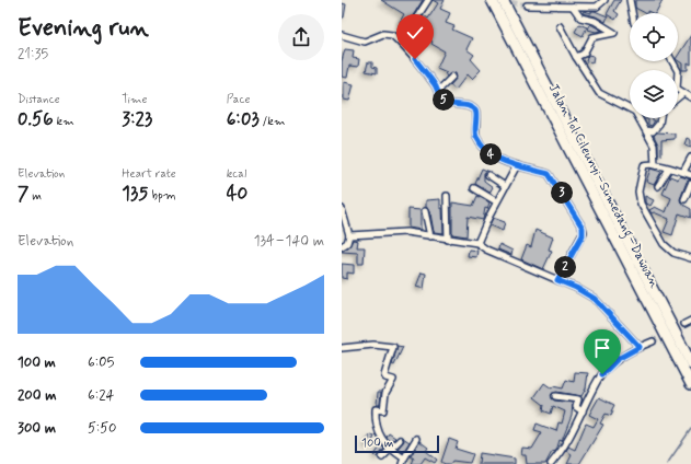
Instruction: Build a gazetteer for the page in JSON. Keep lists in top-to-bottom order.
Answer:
{
  "streets": {
    "highway": ["Jalan Tol Cileunyi–Sumedang–Dawuan"]
  },
  "scale_bar": "100 m",
  "page": {
    "heading": ["Evening run", "21:35"],
    "stats": [
      ["Distance", "0.56 km"],
      ["Time", "3:23"],
      ["Pace", "6:03 /km"],
      ["Elevation", "7 m"],
      ["Heart rate", "135 bpm"],
      ["kcal", "40"]
    ],
    "pins": [
      "5",
      "4",
      "3",
      "2"
    ],
    "chart": ["Elevation", "134–140 m"],
    "list": [
      {
        "name": "100 m",
        "note": "6:05"
      },
      {
        "name": "200 m",
        "note": "6:24"
      },
      {
        "name": "300 m",
        "note": "5:50"
      }
    ],
    "scale": "100 m"
  }
}
